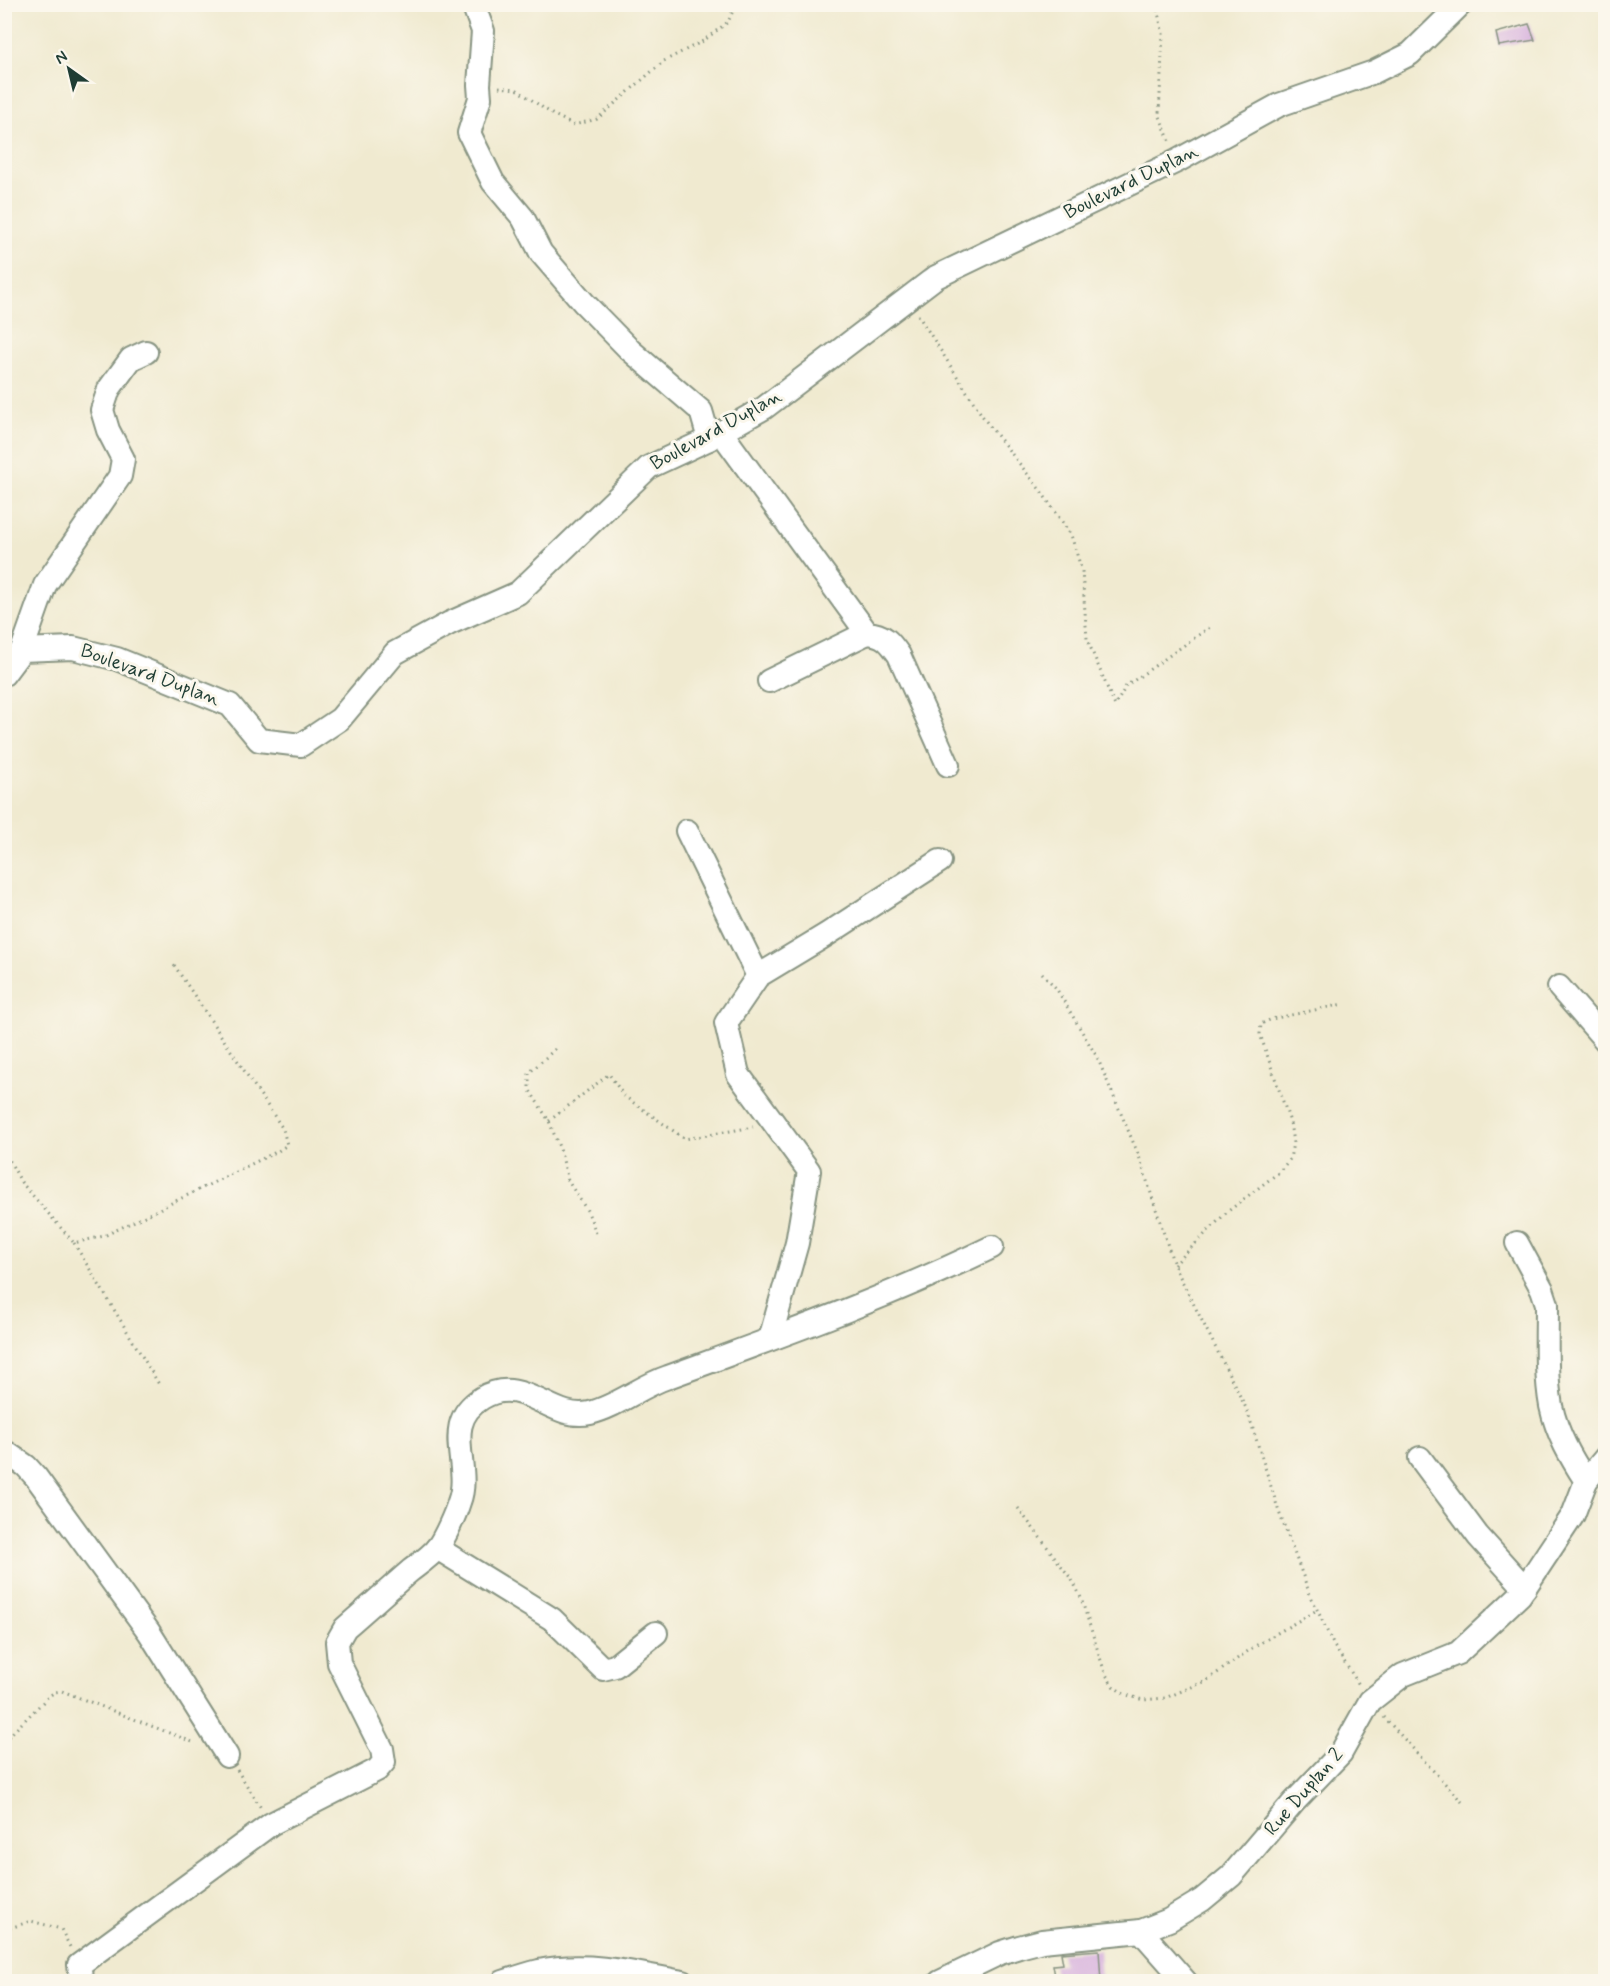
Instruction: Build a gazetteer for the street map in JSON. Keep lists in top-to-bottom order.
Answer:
{
  "streets": {
    "street": ["Boulevard Duplan", "Rue Duplan 2"]
  },
  "north": "top left"
}
